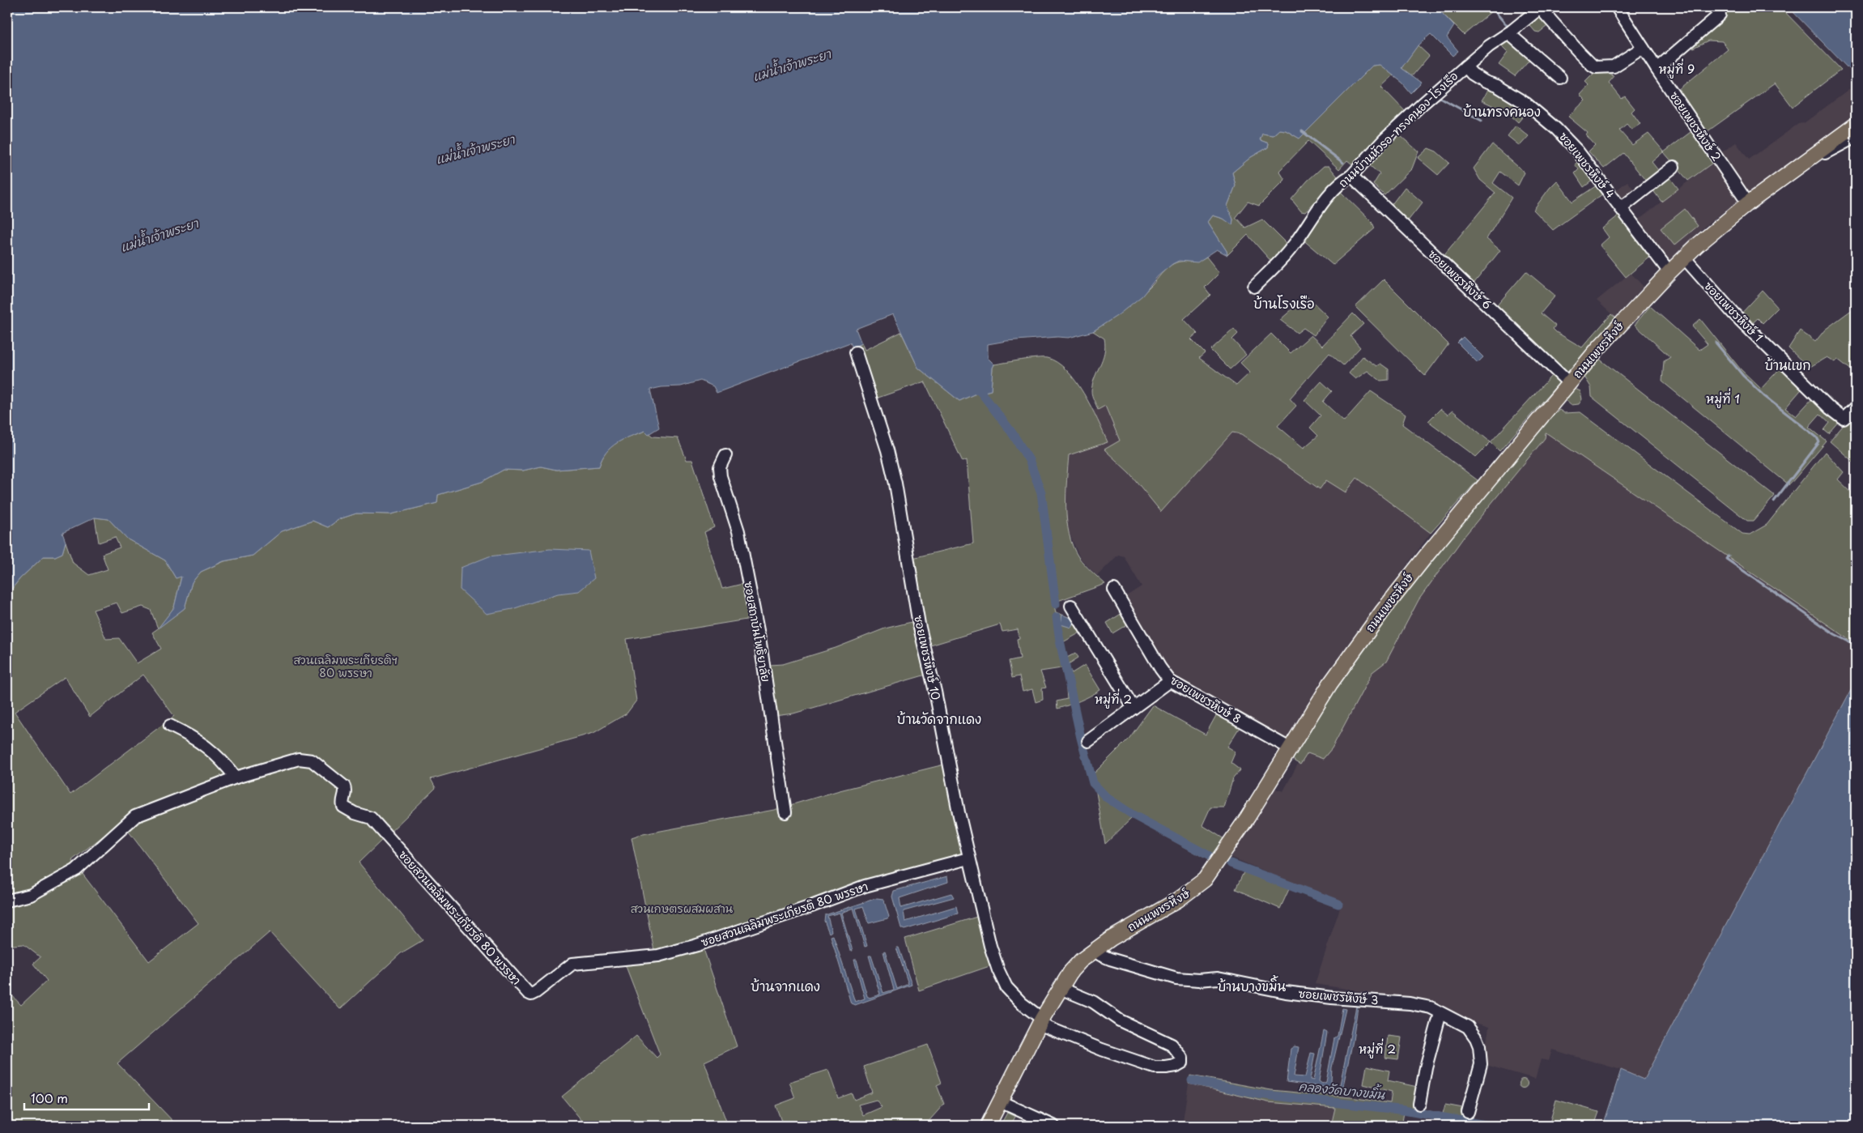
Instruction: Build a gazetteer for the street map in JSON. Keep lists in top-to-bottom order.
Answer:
{
  "streets": {
    "main road": ["ถนนเพชรหึงษ์"],
    "street": [
      "ซอยเพชรหึงษ์ 2",
      "ถนนบ้านหัวรอ-ทรงคนอง-โรงเรือ",
      "ซอยเพชรหึงษ์ 4",
      "ซอยเพชรหึงษ์ 6",
      "ซอยเพชรหึงษ์ 1",
      "ซอยสถาบันโพธิยาลัย",
      "ซอยเพชรหึงษ์ 10",
      "ซอยเพชรหึงษ์ 8",
      "ซอยสวนเฉลิมพระเกียรติ 80 พรรษา",
      "ซอยเพชรหึงษ์ 3"
    ]
  },
  "crossings": [
    ["ซอยเพชรหึงษ์ 2", "ถนนเพชรหึงษ์"],
    ["ถนนบ้านหัวรอ-ทรงคนอง-โรงเรือ", "ซอยเพชรหึงษ์ 4"],
    ["ถนนบ้านหัวรอ-ทรงคนอง-โรงเรือ", "ซอยเพชรหึงษ์ 6"],
    ["ซอยเพชรหึงษ์ 4", "ถนนเพชรหึงษ์"],
    ["ซอยเพชรหึงษ์ 6", "ถนนเพชรหึงษ์"],
    ["ซอยเพชรหึงษ์ 1", "ถนนเพชรหึงษ์"],
    ["ถนนเพชรหึงษ์", "ซอยเพชรหึงษ์ 10"],
    ["ถนนเพชรหึงษ์", "ซอยเพชรหึงษ์ 8"],
    ["ถนนเพชรหึงษ์", "ซอยเพชรหึงษ์ 3"],
    ["ซอยเพชรหึงษ์ 10", "ซอยสวนเฉลิมพระเกียรติ 80 พรรษา"]
  ],
  "districts": [
    "หมู่ที่ 9",
    "บ้านทรงคนอง",
    "บ้านโรงเรือ",
    "บ้านแขก",
    "หมู่ที่ 1",
    "หมู่ที่ 2",
    "บ้านวัดจากแดง",
    "บ้านจากแดง",
    "บ้านบางขมิ้น",
    "หมู่ที่ 2"
  ],
  "water": ["แม่น้ำเจ้าพระยา", "คลองวัดบางขมิ้น"],
  "parks": ["สวนเฉลิมพระเกียรติฯ 80 พรรษา", "สวนเกษตรผสมผสาน"],
  "scale_bar": "100 m"
}
